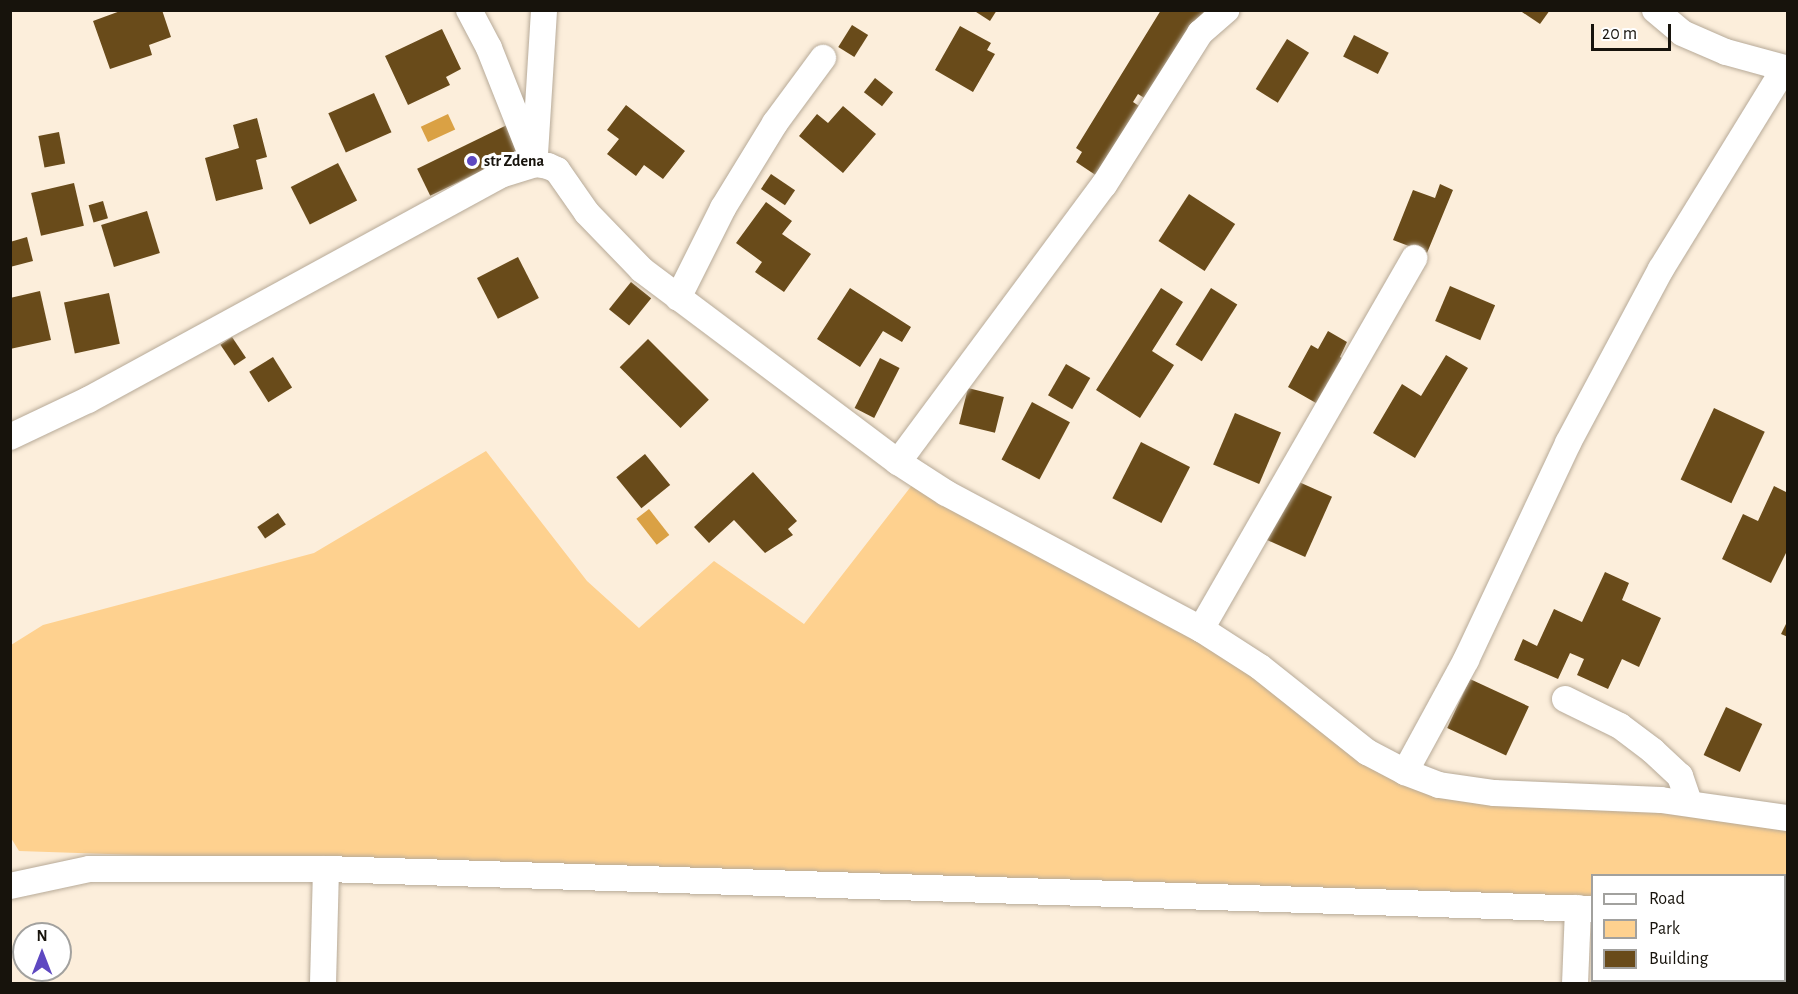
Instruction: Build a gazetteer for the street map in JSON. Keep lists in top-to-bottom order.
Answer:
{
  "places": ["str Zdena"],
  "legend": ["Road", "Park", "Building"],
  "scale_bar": "20 m",
  "north": "top"
}
